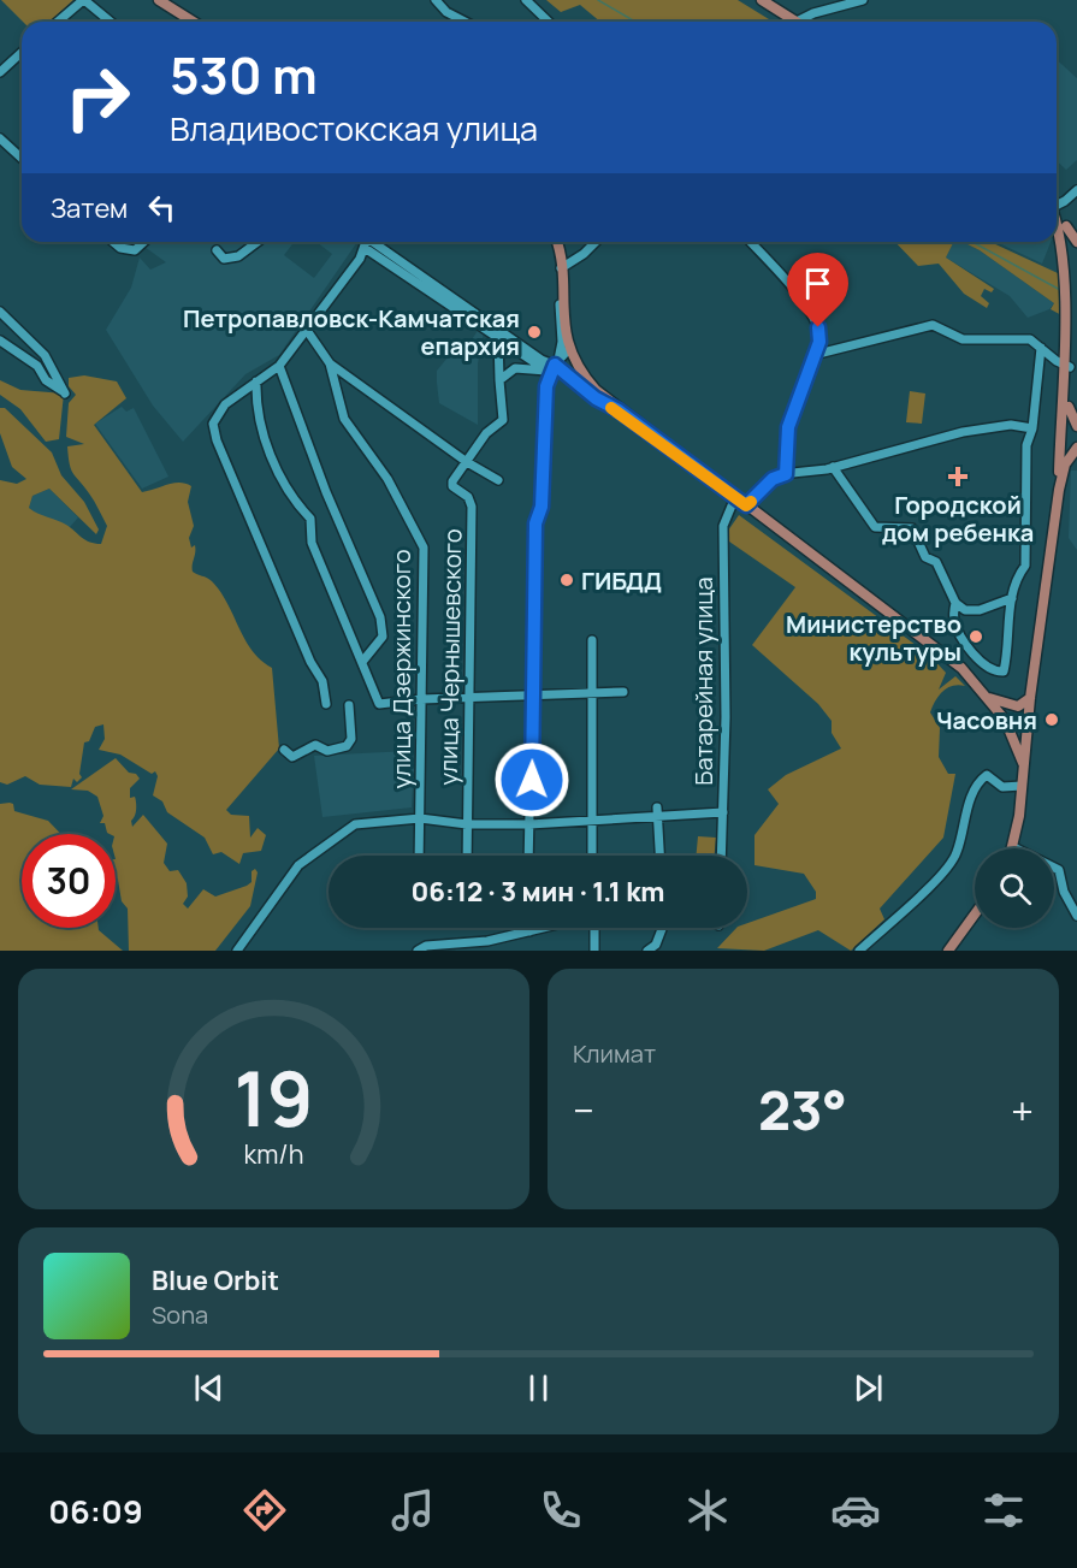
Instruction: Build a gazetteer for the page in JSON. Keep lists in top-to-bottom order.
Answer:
{
  "streets": {
    "street": ["улица Чернышевского", "улица Дзержинского", "Батарейная улица"]
  },
  "places": {
    "other": [
      "Петропавловск-Камчатская епархия",
      "ГИБДД",
      "Министерство культуры",
      "Часовня"
    ],
    "health": ["Городской дом ребенка"]
  },
  "page": {
    "turn": ["530 m", "Владивостокская улица"],
    "then": "Затем",
    "limit": "30",
    "trip": "06:12 · 3 мин · 1.1 km",
    "tile": "Климат",
    "heat": ["−", "23°", "+"],
    "song": ["Blue Orbit", "Sona"],
    "tabs": "06:09",
    "gauge": ["19", "km/h"]
  }
}
